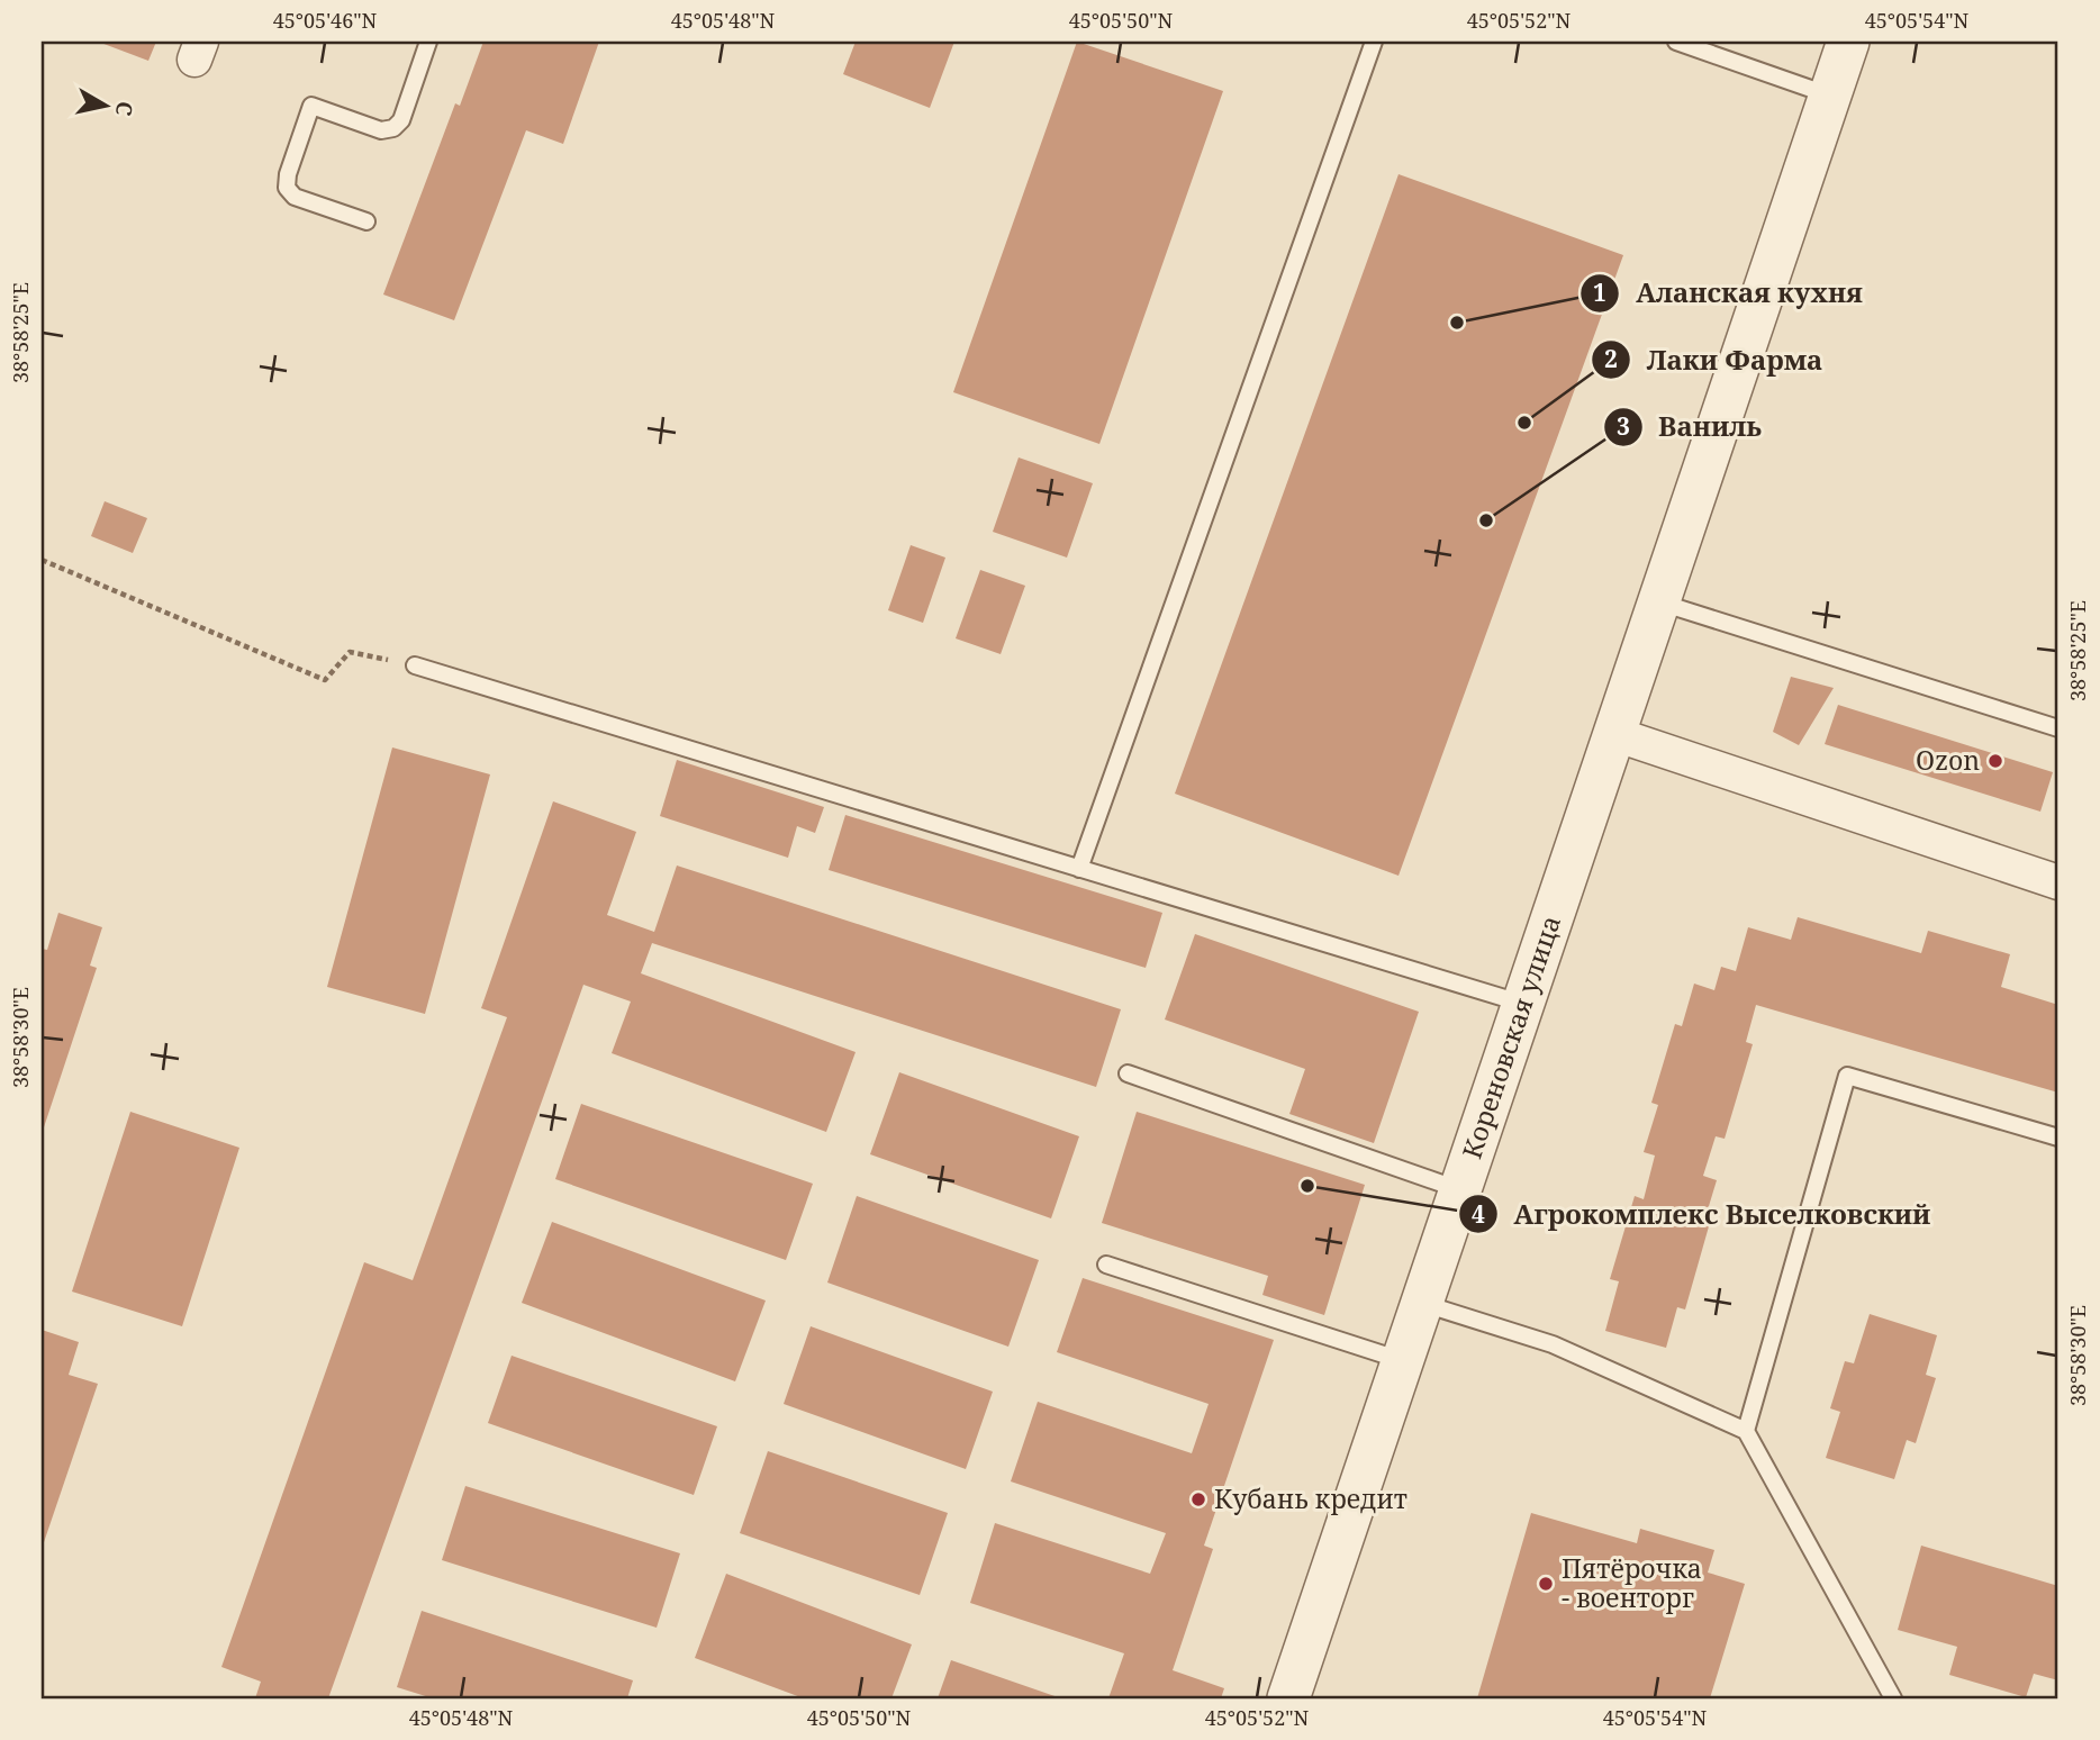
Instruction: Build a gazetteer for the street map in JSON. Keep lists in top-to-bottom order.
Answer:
{
  "streets": {
    "street": ["Кореновская улица"]
  },
  "places": [
    "Аланская кухня",
    "Лаки Фарма",
    "Ваниль",
    "Ozon",
    "Агрокомплекс Выселковский",
    "Кубань кредит",
    "Пятёрочка - военторг"
  ],
  "north": "right",
  "coordinates": [
    "45°05'46\"N",
    "45°05'48\"N",
    "45°05'50\"N",
    "45°05'52\"N",
    "45°05'54\"N",
    "38°58'25\"E",
    "38°58'30\"E"
  ]
}
